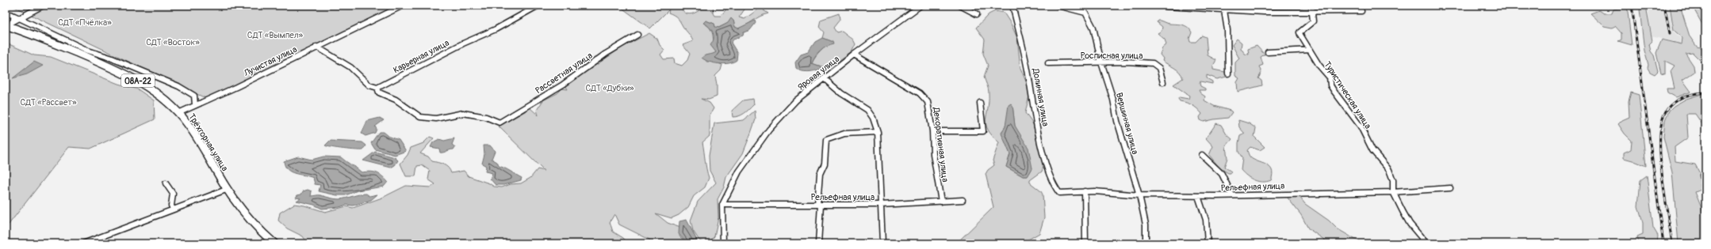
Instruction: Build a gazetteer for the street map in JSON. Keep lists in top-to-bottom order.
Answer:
{
  "streets": {
    "highway": ["08А-22", "Трёхгорная улица"],
    "street": [
      "Росписная улица",
      "Карьерная улица",
      "Лучистая улица",
      "Рассветная улица",
      "Яровая улица",
      "Туристическая улица",
      "Долинная улица",
      "Вершинная улица",
      "Декоративная улица",
      "Рельефная улица"
    ]
  },
  "crossings": [
    ["Росписная улица", "Вершинная улица"],
    ["Карьерная улица", "Рассветная улица"],
    ["Лучистая улица", "Трёхгорная улица"],
    ["Яровая улица", "Декоративная улица"],
    ["Яровая улица", "Рельефная улица"],
    ["Туристическая улица", "Рельефная улица"],
    ["Долинная улица", "Рельефная улица"],
    ["Вершинная улица", "Рельефная улица"],
    ["Декоративная улица", "Рельефная улица"]
  ],
  "parks": [
    "СДТ «Пчёлка»",
    "СДТ «Вымпел»",
    "СДТ «Восток»",
    "СДТ «Дубки»",
    "СДТ «Рассвет»"
  ]
}
